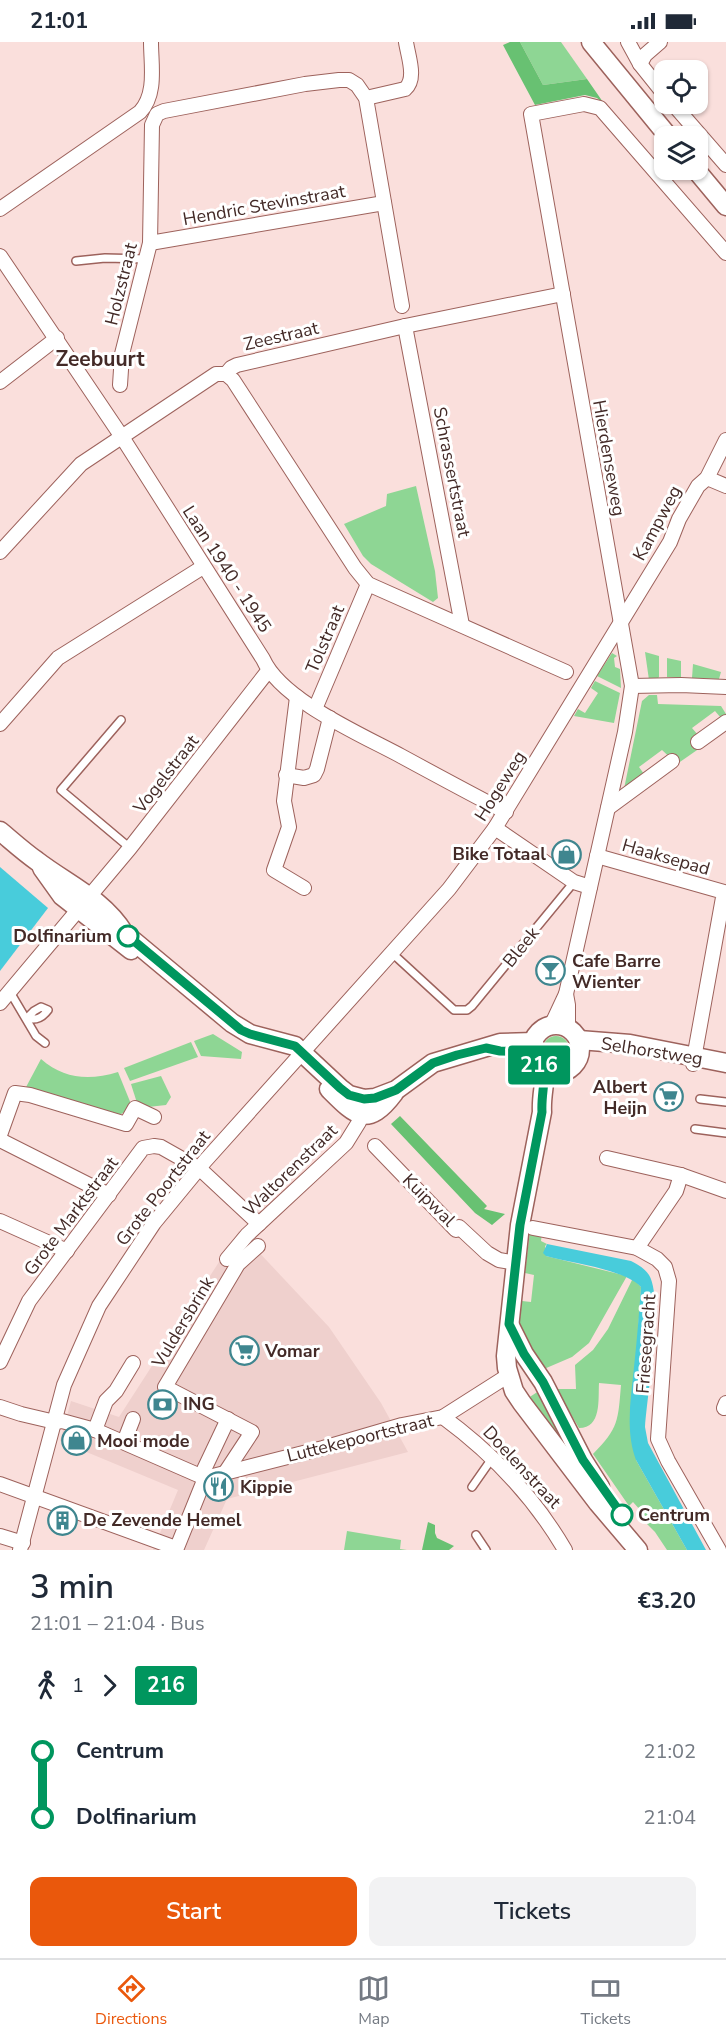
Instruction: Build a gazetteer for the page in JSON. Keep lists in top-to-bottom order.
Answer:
{
  "streets": {
    "street": [
      "Hendric Stevinstraat",
      "Holzstraat",
      "Zeestraat",
      "Hierdenseweg",
      "Schrassertstraat",
      "Kampweg",
      "Laan 1940 - 1945",
      "Tolstraat",
      "Vogelstraat",
      "Hogeweg",
      "Haaksepad",
      "Selhorstweg",
      "Waltorenstraat",
      "Grote Poortstraat",
      "Kuipwal",
      "Grote Marktstraat",
      "Vuldersbrink",
      "Friesegracht",
      "Luttekepoortstraat",
      "Doelenstraat"
    ],
    "lane": ["Bleek"]
  },
  "crossings": [
    ["Hendric Stevinstraat", "Holzstraat"],
    ["Zeestraat", "Hierdenseweg"],
    ["Zeestraat", "Schrassertstraat"],
    ["Zeestraat", "Laan 1940 - 1945"],
    ["Hierdenseweg", "Kampweg"],
    ["Hierdenseweg", "Hogeweg"],
    ["Hierdenseweg", "Haaksepad"],
    ["Hierdenseweg", "Selhorstweg"],
    ["Kampweg", "Hogeweg"],
    ["Laan 1940 - 1945", "Tolstraat"],
    ["Laan 1940 - 1945", "Vogelstraat"],
    ["Laan 1940 - 1945", "Hogeweg"],
    ["Hogeweg", "Bleek"],
    ["Hogeweg", "Grote Poortstraat"],
    ["Grote Poortstraat", "Grote Marktstraat"],
    ["Vuldersbrink", "Luttekepoortstraat"],
    ["Luttekepoortstraat", "Doelenstraat"]
  ],
  "districts": ["Zeebuurt"],
  "places": {
    "shop": ["Bike Totaal", "Mooi mode"],
    "other": ["Dolfinarium", "Centrum"],
    "bar": ["Cafe Barre Wienter"],
    "supermarket": ["Albert Heijn", "Vomar"],
    "bank": ["ING"],
    "restaurant": ["Kippie"],
    "building": ["De Zevende Hemel"]
  },
  "lines": ["bus line 216"],
  "page": {
    "status": "21:01",
    "on_map": "216",
    "heading": ["3 min", "21:01 – 21:04 · Bus", "€3.20"],
    "legs": ["1", "216"],
    "list": [
      {
        "name": "Centrum",
        "value": "21:02"
      },
      {
        "name": "Dolfinarium",
        "value": "21:04"
      }
    ],
    "buttons": ["Start", "Tickets"],
    "tabs": ["Directions", "Map", "Tickets"]
  }
}
